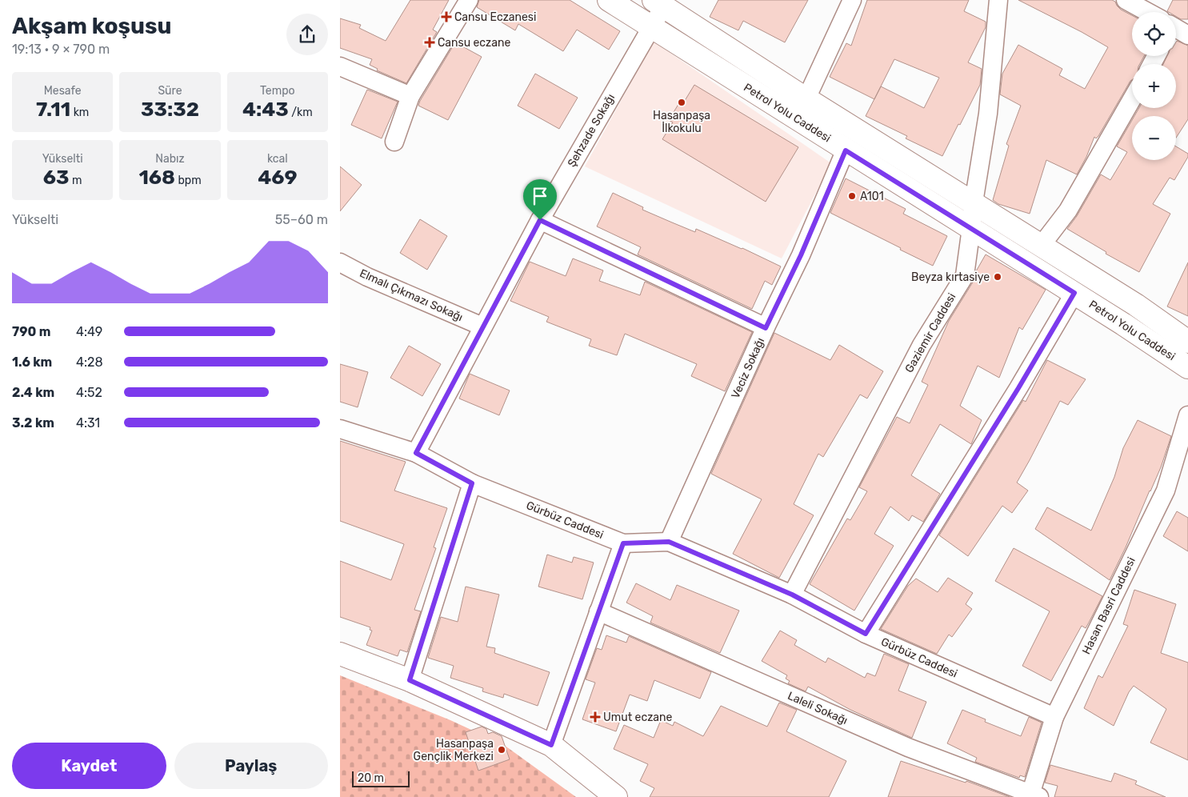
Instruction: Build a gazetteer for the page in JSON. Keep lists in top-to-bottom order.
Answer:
{
  "streets": {
    "main road": ["Petrol Yolu Caddesi"],
    "street": [
      "Şehzade Sokağı",
      "Elmalı Çıkmazı Sokağı",
      "Gaziemir Caddesi",
      "Veciz Sokağı",
      "Gürbüz Caddesi",
      "Hasan Basri Caddesi",
      "Laleli Sokağı"
    ]
  },
  "crossings": [
    ["Petrol Yolu Caddesi", "Şehzade Sokağı"],
    ["Petrol Yolu Caddesi", "Gaziemir Caddesi"],
    ["Petrol Yolu Caddesi", "Veciz Sokağı"],
    ["Şehzade Sokağı", "Elmalı Çıkmazı Sokağı"],
    ["Şehzade Sokağı", "Gürbüz Caddesi"],
    ["Gaziemir Caddesi", "Gürbüz Caddesi"],
    ["Veciz Sokağı", "Gürbüz Caddesi"],
    ["Gürbüz Caddesi", "Hasan Basri Caddesi"],
    ["Hasan Basri Caddesi", "Laleli Sokağı"]
  ],
  "places": {
    "health": ["Cansu Eczanesi", "Cansu eczane", "Umut eczane"],
    "other": [
      "Hasanpaşa İlkokulu",
      "A101",
      "Beyza kırtasiye",
      "Hasanpaşa Gençlik Merkezi"
    ]
  },
  "scale_bar": "20 m",
  "page": {
    "heading": ["Akşam koşusu", "19:13 · 9 × 790 m"],
    "map_buttons": ["+", "−"],
    "stats": [
      ["Mesafe", "7.11 km"],
      ["Süre", "33:32"],
      ["Tempo", "4:43 /km"],
      ["Yükselti", "63 m"],
      ["Nabız", "168 bpm"],
      ["kcal", "469"]
    ],
    "chart": ["Yükselti", "55–60 m"],
    "list": [
      {
        "name": "790 m",
        "note": "4:49"
      },
      {
        "name": "1.6 km",
        "note": "4:28"
      },
      {
        "name": "2.4 km",
        "note": "4:52"
      },
      {
        "name": "3.2 km",
        "note": "4:31"
      }
    ],
    "buttons": ["Kaydet", "Paylaş"],
    "scale": "20 m"
  }
}
